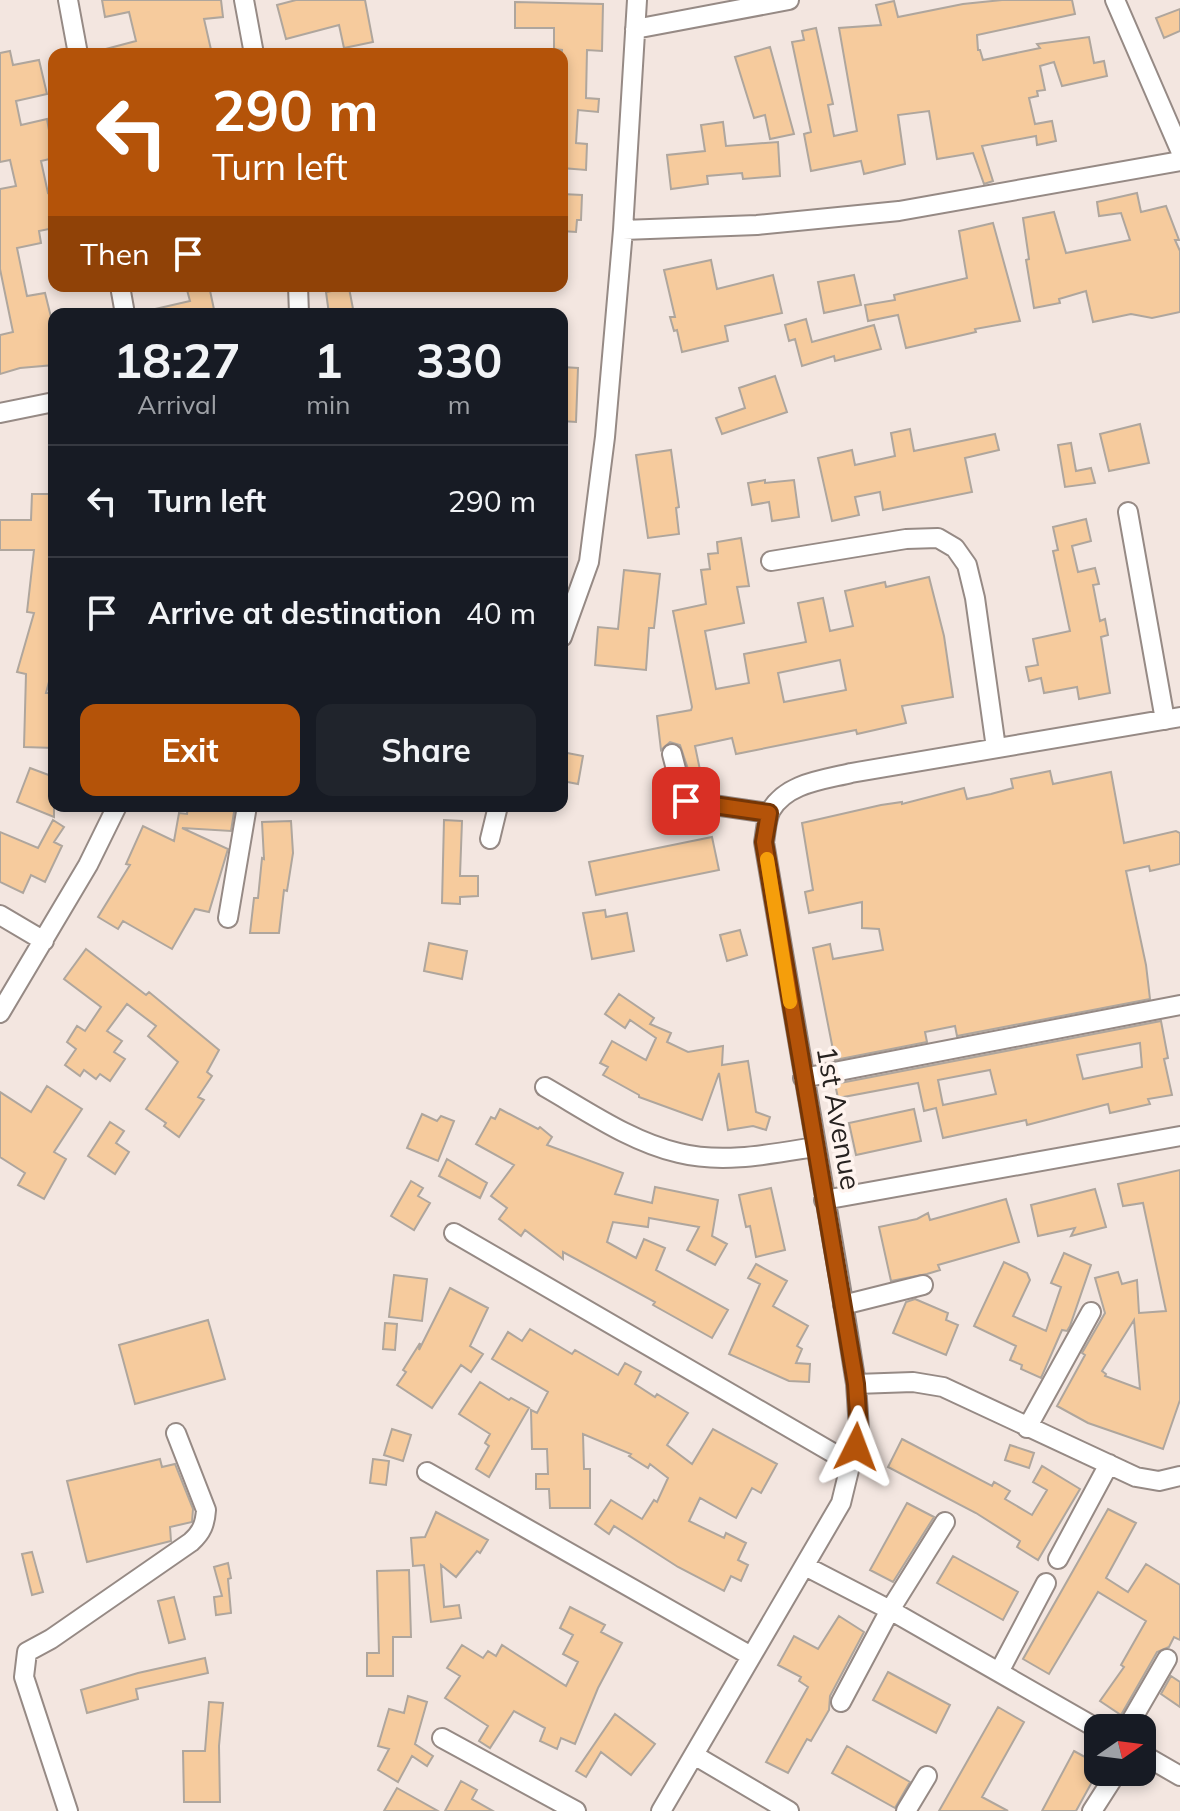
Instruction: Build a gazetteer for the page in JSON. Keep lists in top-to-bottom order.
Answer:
{
  "streets": {
    "street": ["1st Avenue"]
  },
  "north": "right",
  "page": {
    "turn": ["290 m", "Turn left"],
    "then": "Then",
    "eta": [
      "18:27",
      "Arrival",
      "1",
      "min",
      "330",
      "m"
    ],
    "list": [
      {
        "name": "Turn left",
        "value": "290 m"
      },
      {
        "name": "Arrive at destination",
        "value": "40 m"
      }
    ],
    "buttons": ["Exit", "Share"]
  }
}
